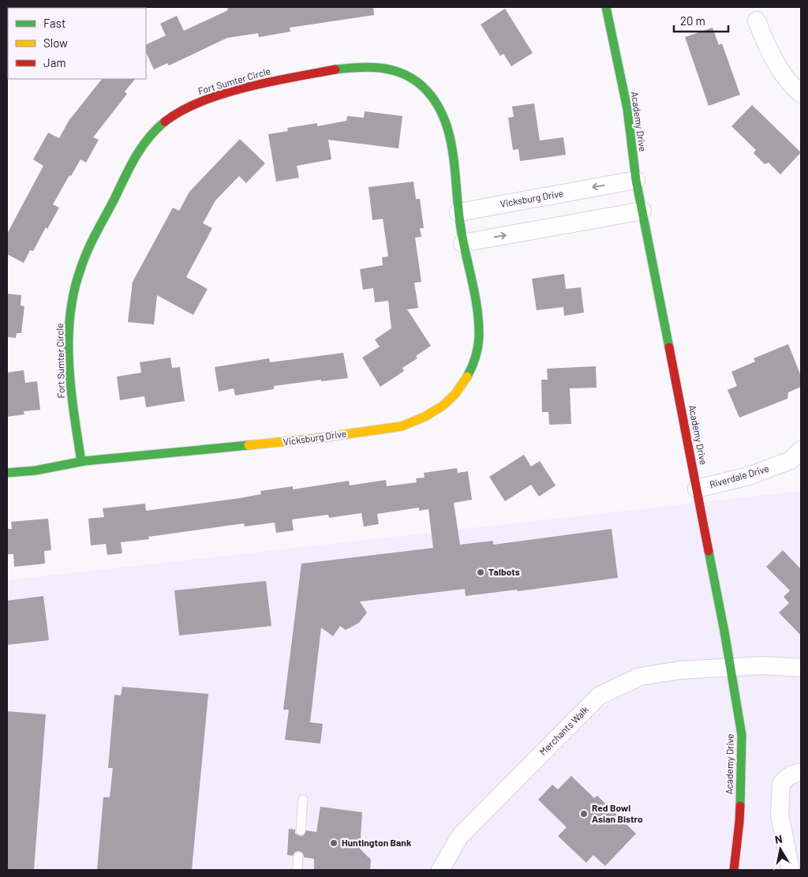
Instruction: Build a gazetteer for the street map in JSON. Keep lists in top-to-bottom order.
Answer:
{
  "streets": {
    "street": [
      "Fort Sumter Circle",
      "Academy Drive",
      "Vicksburg Drive",
      "Riverdale Drive",
      "Merchants Walk"
    ]
  },
  "crossings": [
    ["Fort Sumter Circle", "Vicksburg Drive"],
    ["Academy Drive", "Vicksburg Drive"],
    ["Academy Drive", "Riverdale Drive"],
    ["Academy Drive", "Merchants Walk"]
  ],
  "places": ["Talbots", "Red Bowl Asian Bistro", "Huntington Bank"],
  "legend": ["Fast", "Slow", "Jam"],
  "scale_bar": "20 m",
  "north": "top"
}
